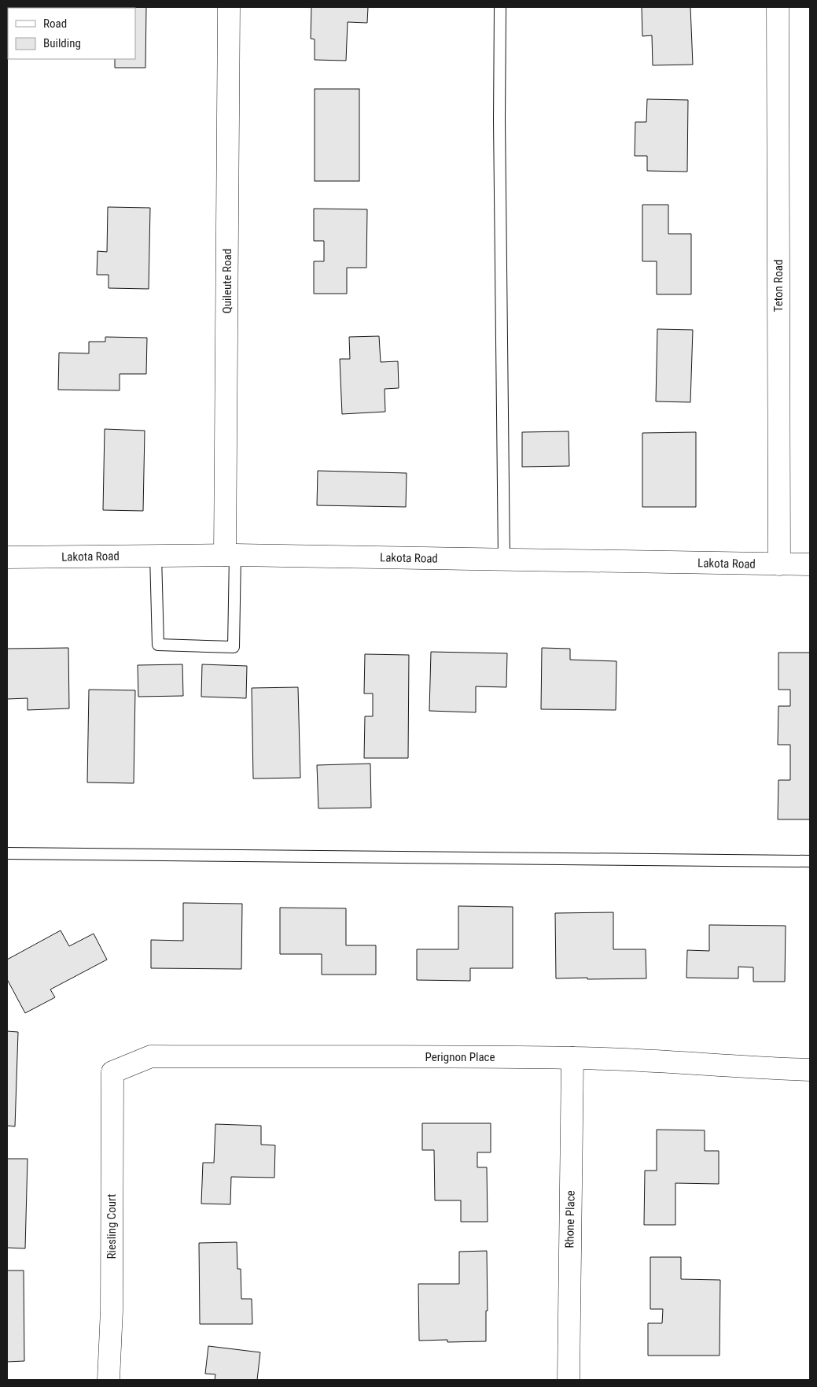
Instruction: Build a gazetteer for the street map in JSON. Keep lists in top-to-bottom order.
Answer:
{
  "streets": {
    "street": [
      "Quileute Road",
      "Teton Road",
      "Lakota Road",
      "Perignon Place",
      "Rhone Place",
      "Riesling Court"
    ]
  },
  "crossings": [
    ["Quileute Road", "Lakota Road"],
    ["Teton Road", "Lakota Road"],
    ["Perignon Place", "Rhone Place"],
    ["Perignon Place", "Riesling Court"]
  ],
  "legend": ["Road", "Building"]
}
